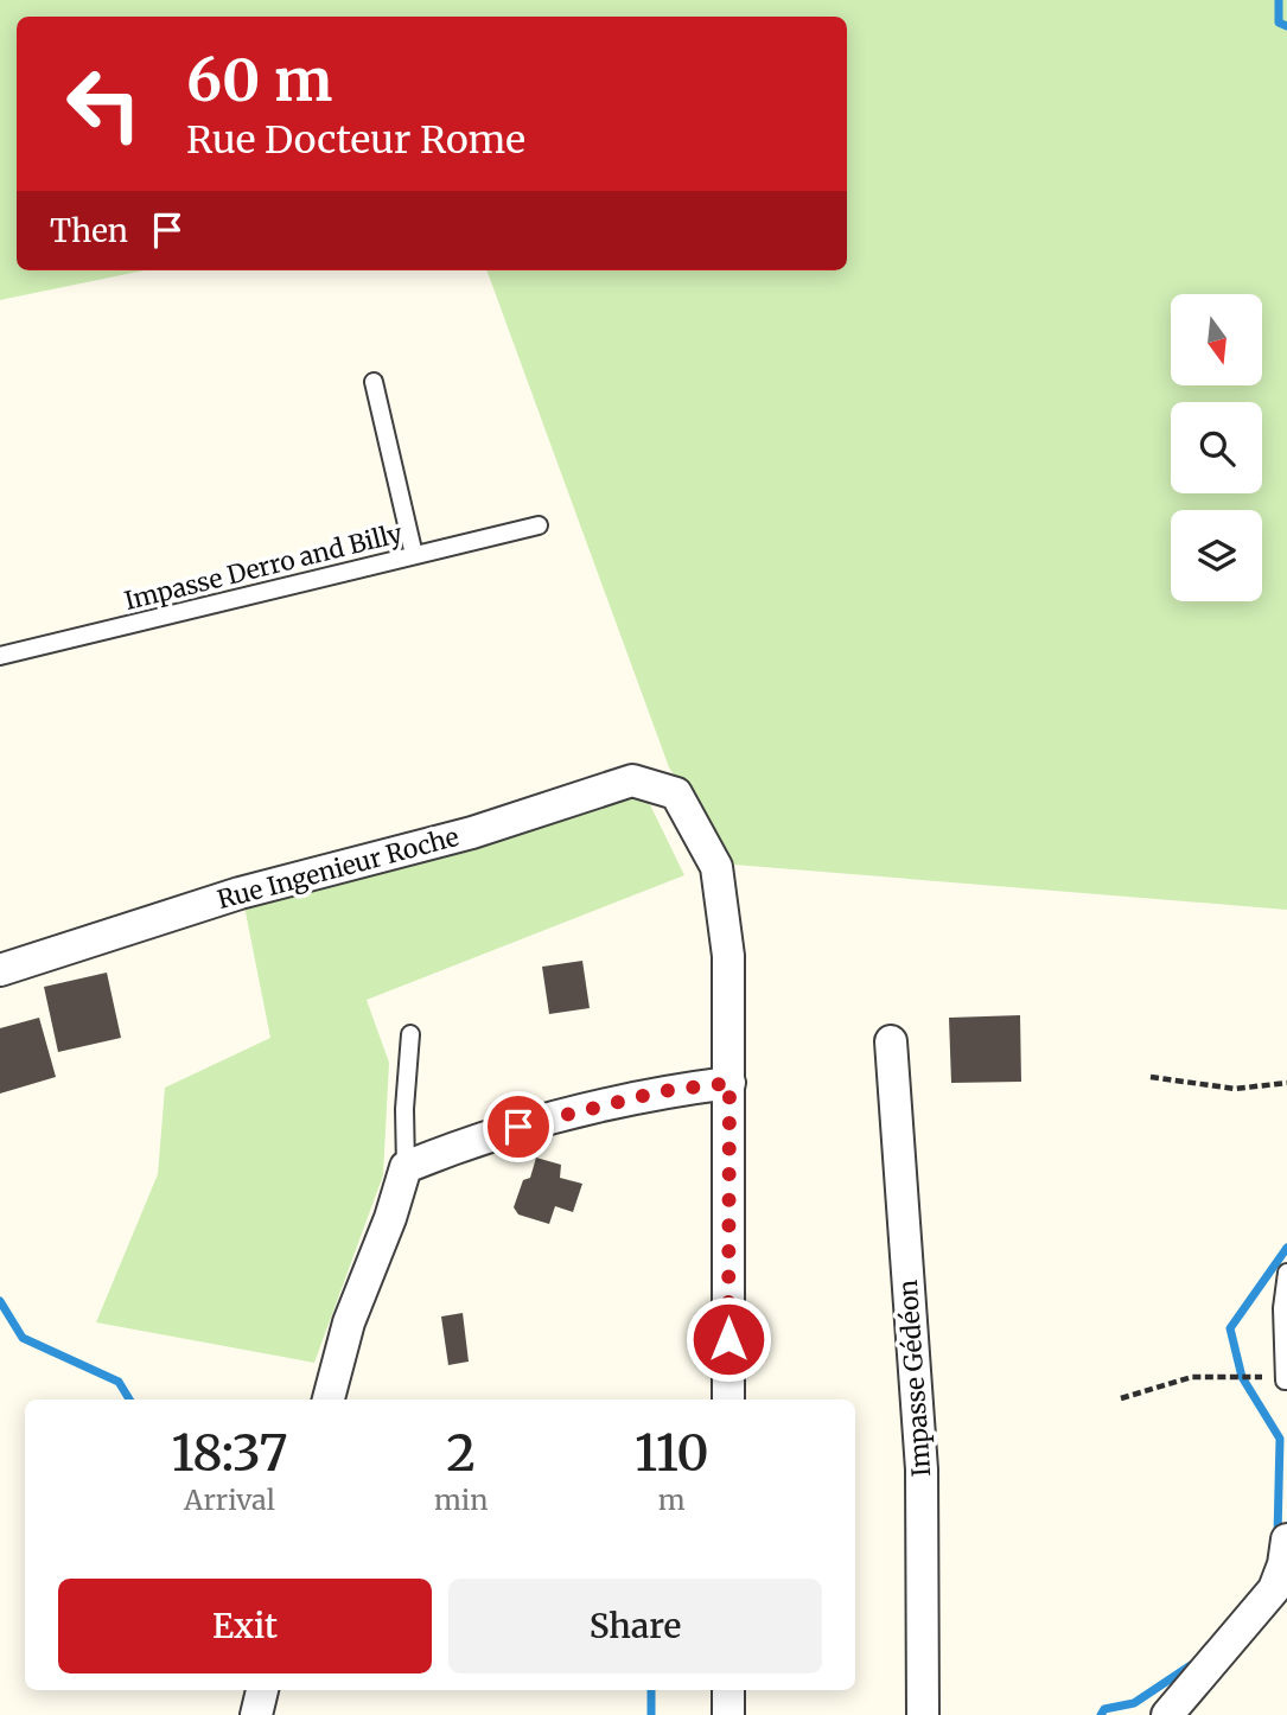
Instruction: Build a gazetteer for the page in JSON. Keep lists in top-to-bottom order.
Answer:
{
  "streets": {
    "street": ["Rue Ingenieur Roche", "Impasse Gédéon"],
    "lane": ["Impasse Derro and Billy"]
  },
  "north": "bottom",
  "page": {
    "turn": ["60 m", "Rue Docteur Rome"],
    "then": "Then",
    "eta": [
      "18:37",
      "Arrival",
      "2",
      "min",
      "110",
      "m"
    ],
    "buttons": ["Exit", "Share"]
  }
}
